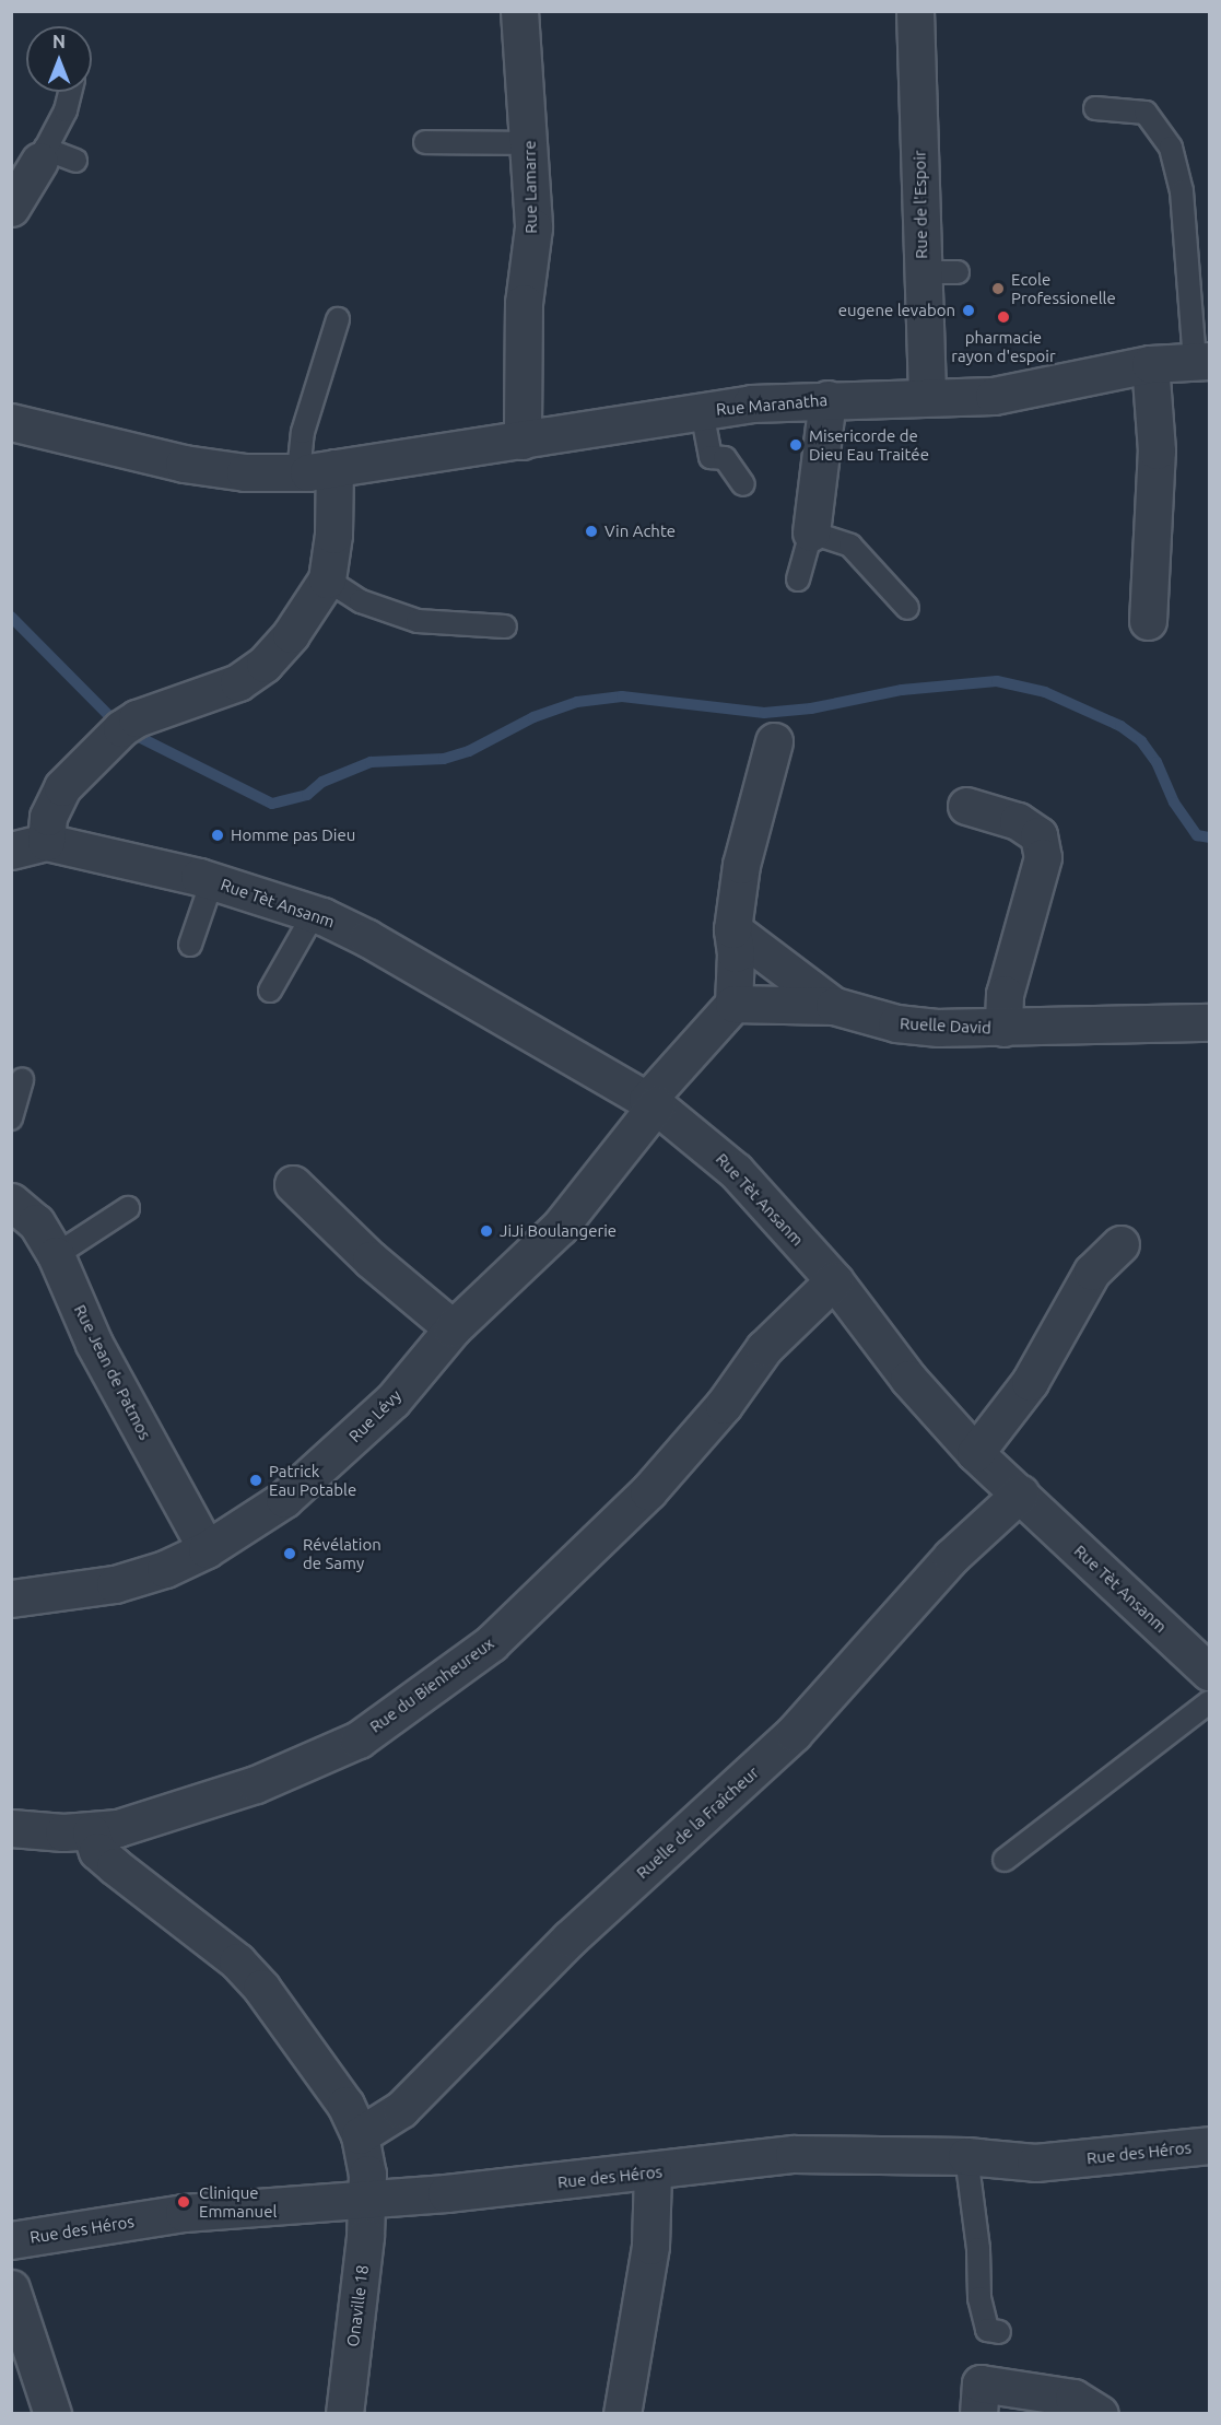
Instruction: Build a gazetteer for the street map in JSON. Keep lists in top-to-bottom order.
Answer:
{
  "streets": {
    "street": [
      "Rue Lamarre",
      "Rue de l'Espoir",
      "Rue Maranatha",
      "Rue Tèt Ansanm",
      "Ruelle David",
      "Rue Jean de Patmos",
      "Rue Lévy",
      "Rue du Bienheureux",
      "Ruelle de la Fraîcheur",
      "Rue des Héros",
      "Onaville 18"
    ]
  },
  "crossings": [
    ["Rue Lamarre", "Rue Maranatha"],
    ["Rue de l'Espoir", "Rue Maranatha"],
    ["Rue Tèt Ansanm", "Rue Lévy"],
    ["Rue Tèt Ansanm", "Rue du Bienheureux"],
    ["Rue Tèt Ansanm", "Ruelle de la Fraîcheur"],
    ["Rue Jean de Patmos", "Rue Lévy"],
    ["Rue du Bienheureux", "Onaville 18"],
    ["Ruelle de la Fraîcheur", "Onaville 18"],
    ["Rue des Héros", "Onaville 18"]
  ],
  "places": [
    "Ecole Professionelle",
    "eugene levabon",
    "pharmacie rayon d'espoir",
    "Misericorde de Dieu Eau Traitée",
    "Vin Achte",
    "Homme pas Dieu",
    "JiJi Boulangerie",
    "Patrick Eau Potable",
    "Révélation de Samy",
    "Clinique Emmanuel"
  ],
  "north": "top"
}
